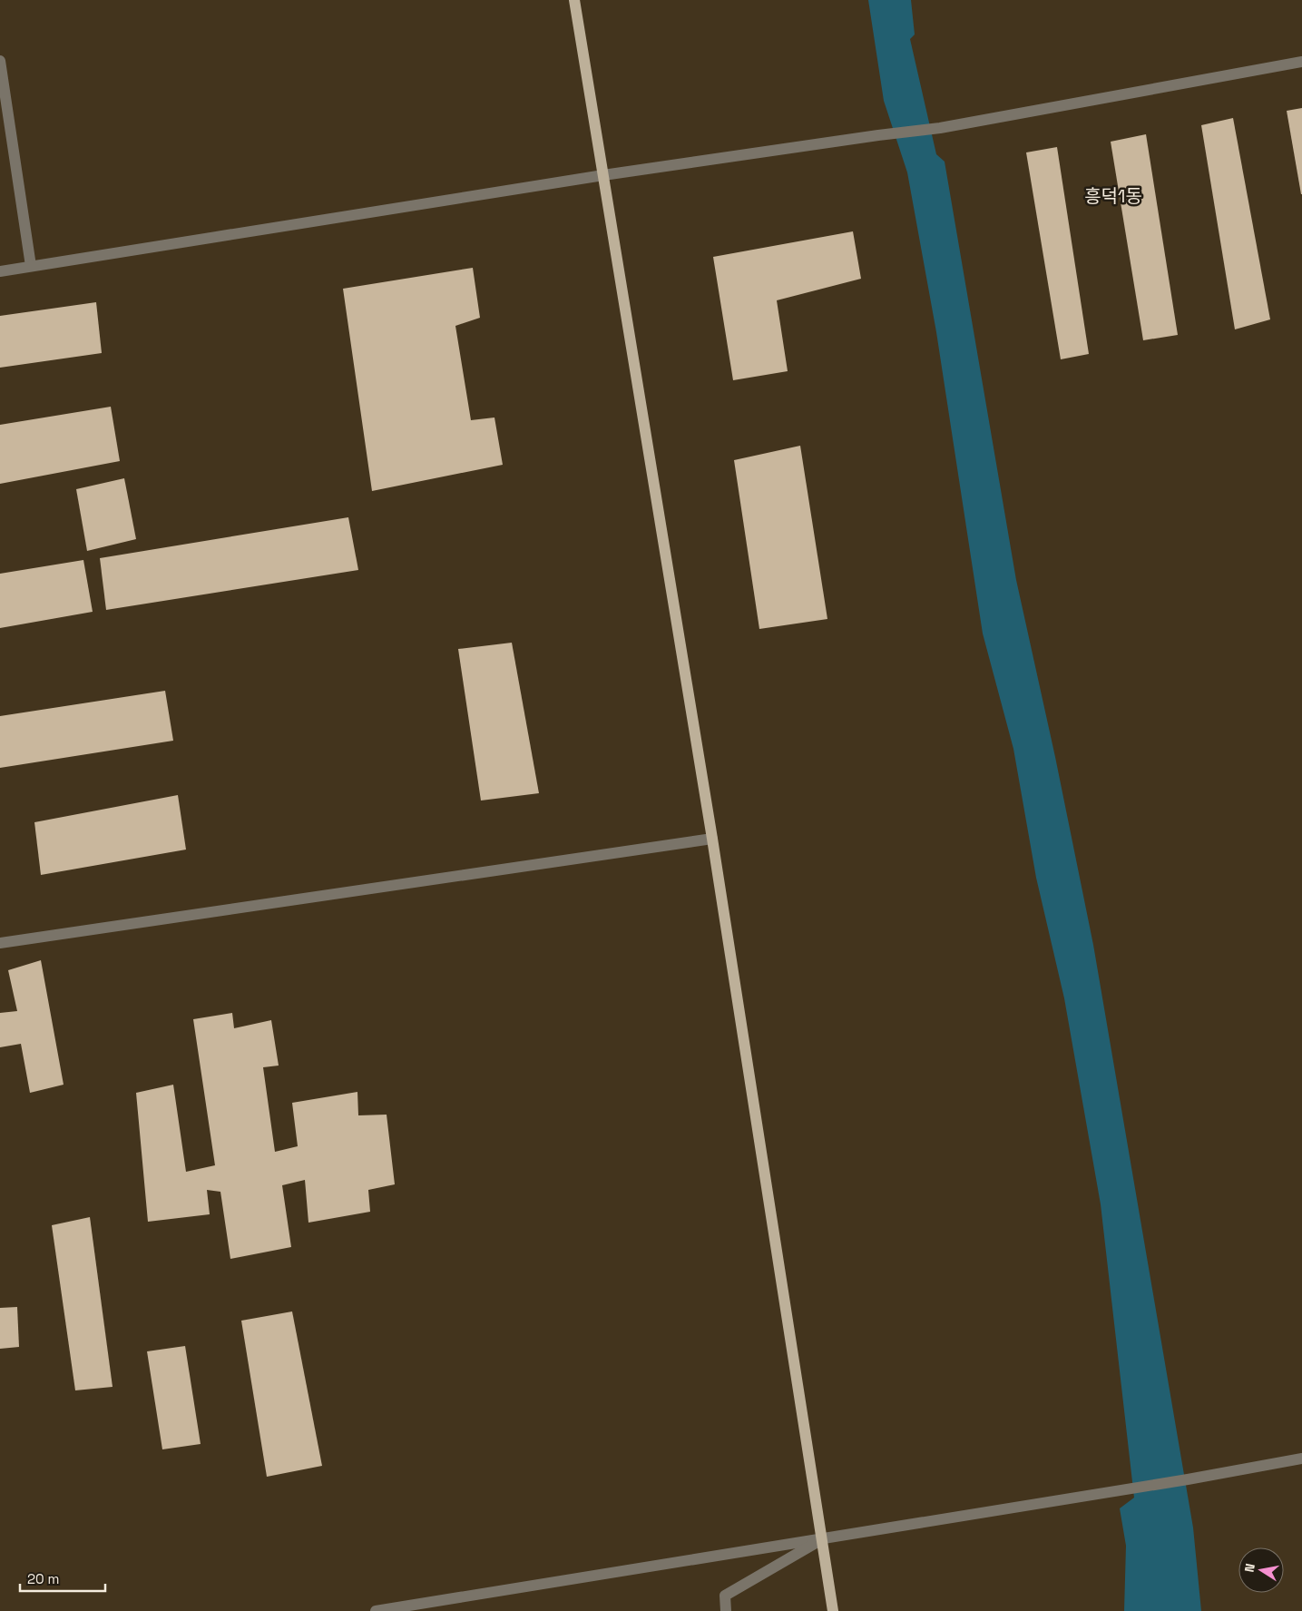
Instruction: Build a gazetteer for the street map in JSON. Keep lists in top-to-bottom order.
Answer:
{
  "districts": ["흥덕1동"],
  "scale_bar": "20 m",
  "north": "left"
}
